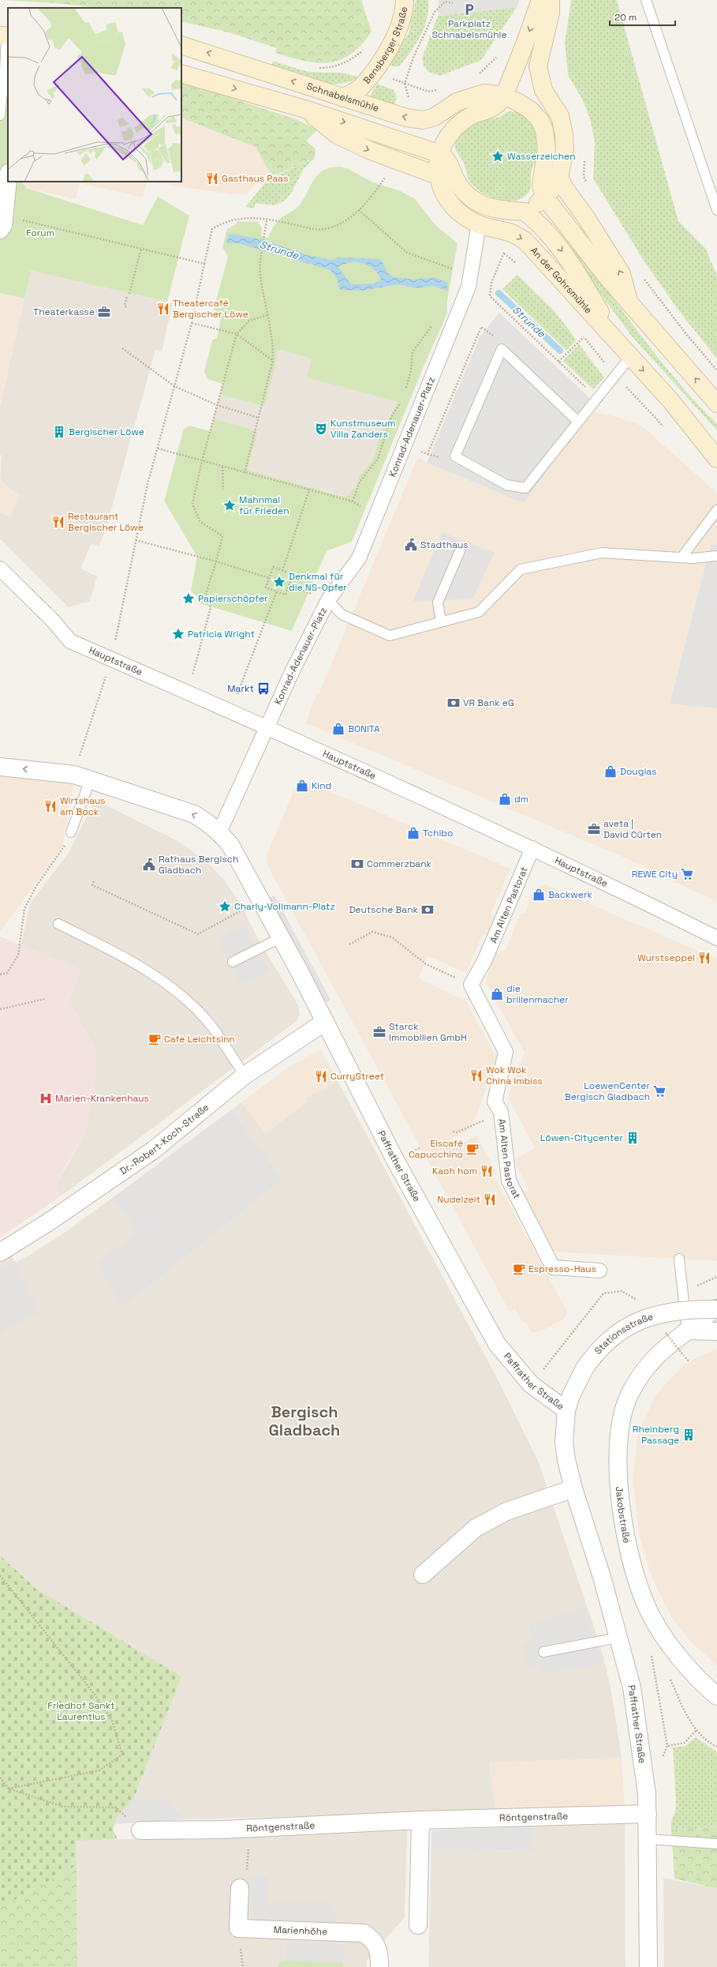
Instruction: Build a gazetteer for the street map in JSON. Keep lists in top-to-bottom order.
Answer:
{
  "streets": {
    "main road": ["Bensberger Straße", "Schnabelsmühle", "An der Gohrsmühle"],
    "street": [
      "Konrad-Adenauer-Platz",
      "Hauptstraße",
      "Am Alten Pastorat",
      "Dr.-Robert-Koch-Straße",
      "Paffrather Straße",
      "Stationsstraße",
      "Jakobstraße",
      "Röntgenstraße",
      "Marienhöhe"
    ]
  },
  "crossings": [
    ["Bensberger Straße", "Schnabelsmühle"],
    ["Schnabelsmühle", "An der Gohrsmühle"],
    ["An der Gohrsmühle", "Konrad-Adenauer-Platz"],
    ["Konrad-Adenauer-Platz", "Hauptstraße"],
    ["Konrad-Adenauer-Platz", "Paffrather Straße"],
    ["Hauptstraße", "Am Alten Pastorat"],
    ["Dr.-Robert-Koch-Straße", "Paffrather Straße"],
    ["Paffrather Straße", "Stationsstraße"],
    ["Paffrather Straße", "Röntgenstraße"],
    ["Stationsstraße", "Jakobstraße"]
  ],
  "districts": ["Bergisch Gladbach"],
  "water": ["Strunde"],
  "parks": ["Forum", "Friedhof Sankt Laurentius"],
  "places": {
    "parking": ["Parkplatz Schnabelsmühle"],
    "place": [
      "Wasserzeichen",
      "Mahnmal für Frieden",
      "Denkmal für die NS-Opfer",
      "Papierschöpfer",
      "Patricia Wright",
      "Charly-Vollmann-Platz"
    ],
    "restaurant": [
      "Gasthaus Paas",
      "Theatercafé Bergischer Löwe",
      "Restaurant Bergischer Löwe",
      "Wirtshaus am Bock",
      "Wurstseppel",
      "Wok Wok China Imbiss",
      "CurryStreet",
      "Kaoh hom",
      "Nudelzeit"
    ],
    "office": ["Theaterkasse", "aveta | David Cürten", "Starck Immobilien GmbH"],
    "theatre": ["Kunstmuseum Villa Zanders"],
    "building": ["Bergischer Löwe", "Löwen-Citycenter", "Rheinberg Passage"],
    "public building": ["Stadthaus", "Rathaus Bergisch Gladbach"],
    "bus stop": ["Markt"],
    "bank": ["VR Bank eG", "Commerzbank", "Deutsche Bank"],
    "shop": [
      "BONITA",
      "Douglas",
      "Kind",
      "dm",
      "Tchibo",
      "Backwerk",
      "die brillenmacher"
    ],
    "supermarket": ["REWE City", "LoewenCenter Bergisch Gladbach"],
    "cafe": ["Cafe Leichtsinn", "Eiscafé Capucchino", "Espresso-Haus"],
    "hospital": ["Marien-Krankenhaus"]
  },
  "scale_bar": "20 m"
}
